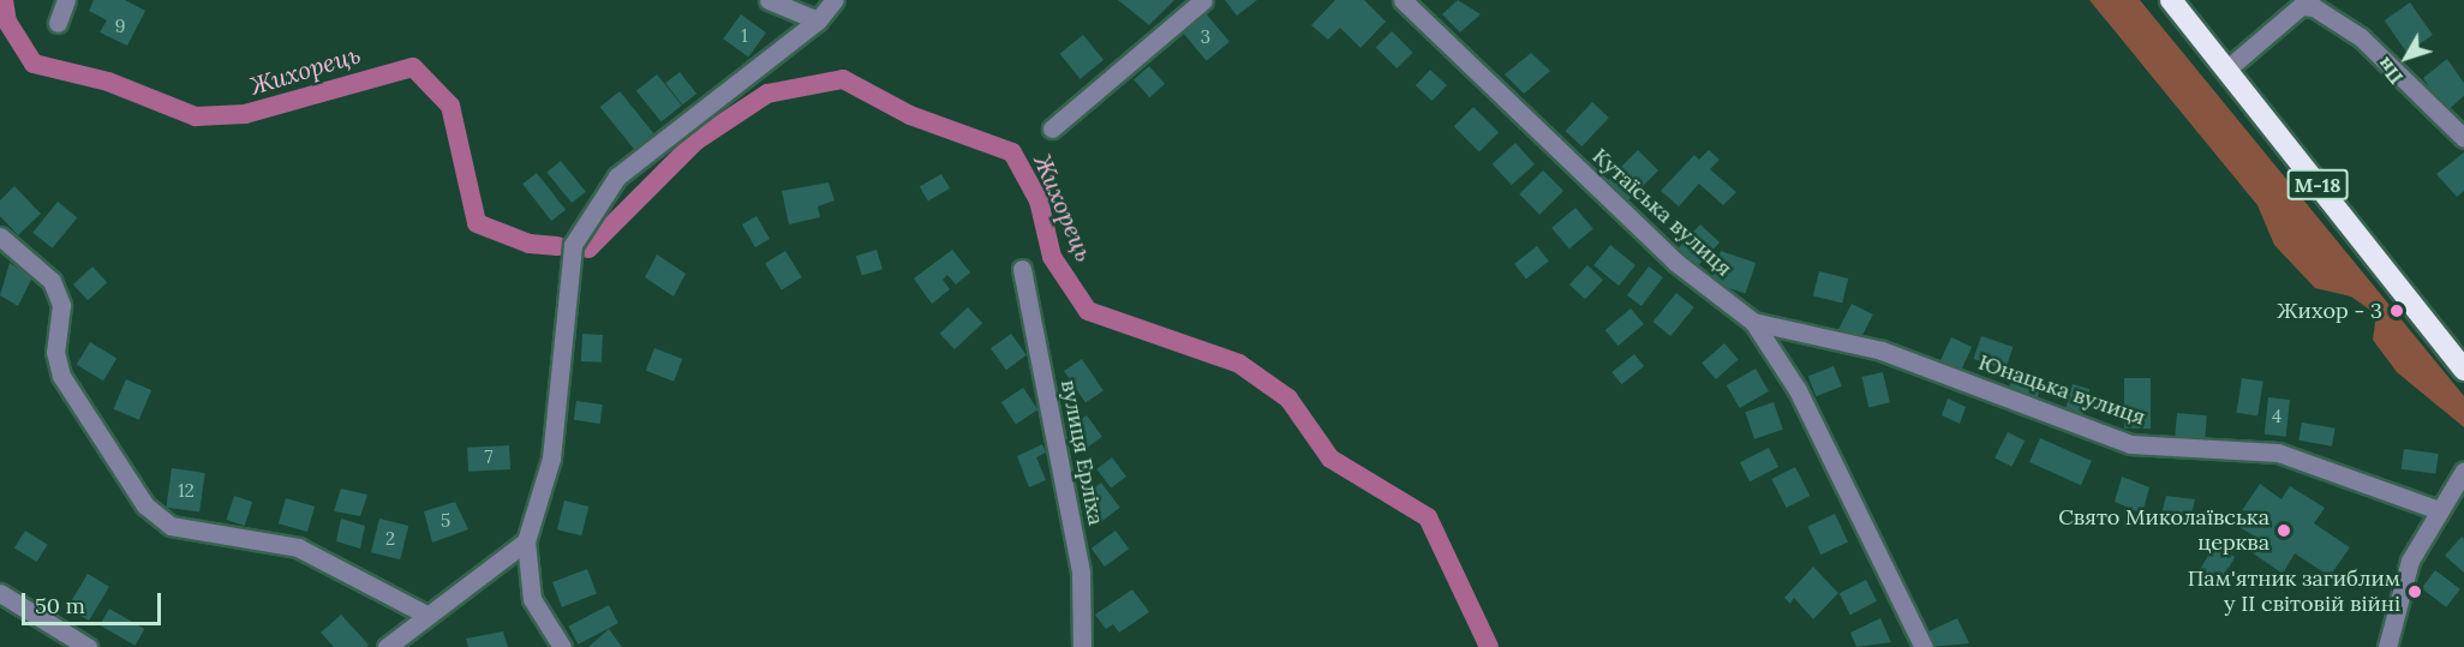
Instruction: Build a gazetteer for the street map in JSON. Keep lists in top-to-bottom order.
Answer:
{
  "streets": {
    "highway": ["М-18"],
    "street": ["Кутаїська вулиця", "Юнацька вулиця", "вулиця Ерліха"]
  },
  "crossings": [
    ["Кутаїська вулиця", "Юнацька вулиця"]
  ],
  "water": ["Жихорець"],
  "places": ["Жихор - 3", "Свято Миколаївська церква", "Пам'ятник загиблим у II світовій війні"],
  "house_numbers": [
    "9",
    "1",
    "3",
    "4",
    "7",
    "12",
    "5",
    "2"
  ],
  "scale_bar": "50 m",
  "north": "bottom left"
}
